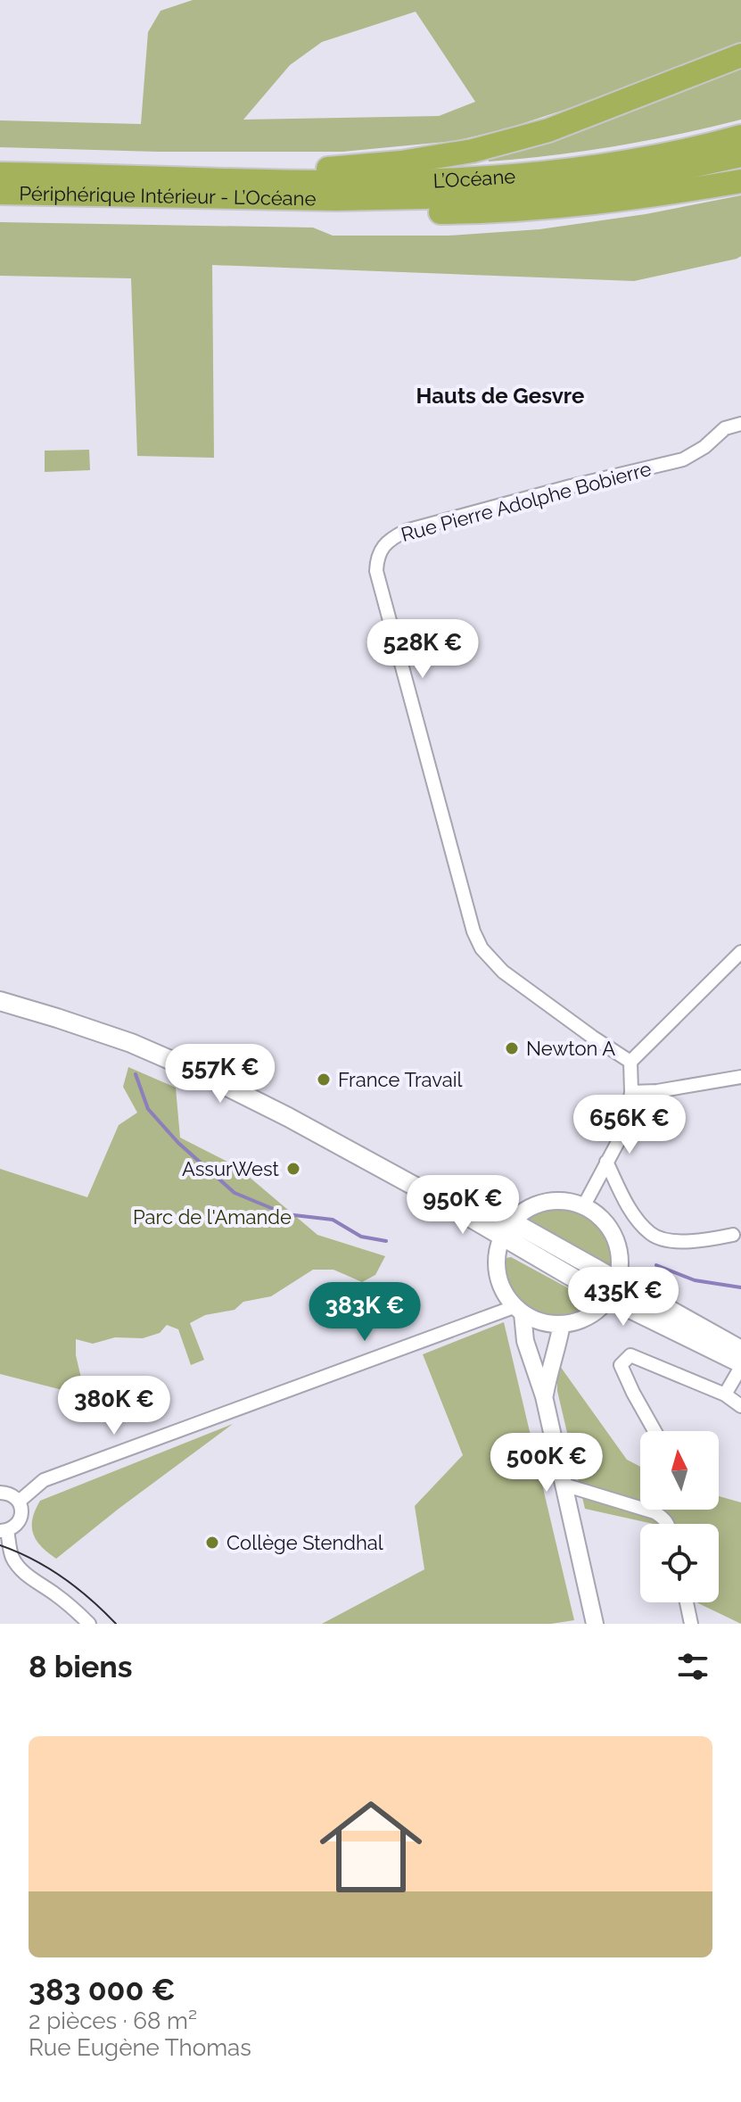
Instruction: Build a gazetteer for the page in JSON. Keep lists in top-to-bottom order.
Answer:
{
  "streets": {
    "highway": ["L’Océane", "Périphérique Intérieur - L’Océane"],
    "street": ["Rue Pierre Adolphe Bobierre"]
  },
  "crossings": [
    ["L’Océane", "Périphérique Intérieur - L’Océane"]
  ],
  "districts": ["Hauts de Gesvre"],
  "parks": ["Parc de l'Amande"],
  "places": [
    "Newton A",
    "France Travail",
    "AssurWest",
    "Collège Stendhal"
  ],
  "north": "top",
  "page": {
    "price": [
      "528K €",
      "557K €",
      "656K €",
      "950K €",
      "435K €",
      "383K €",
      "380K €",
      "500K €"
    ],
    "heading": "8 biens",
    "list": [
      {
        "name": "383 000 €",
        "note": "2 pièces · 68 m² · Rue Eugène Thomas"
      }
    ]
  }
}
